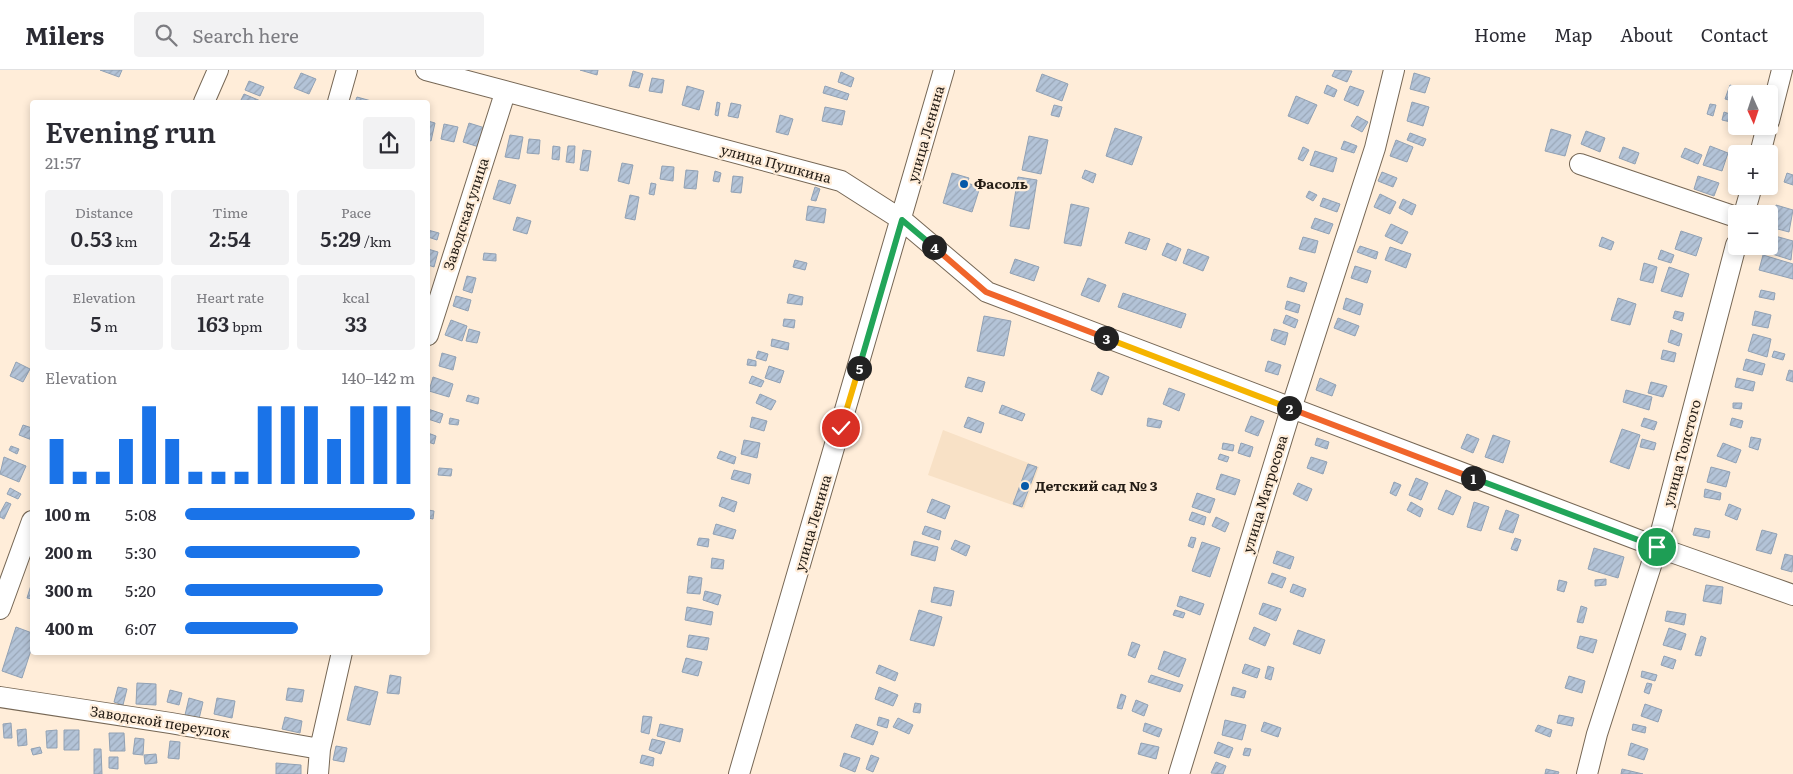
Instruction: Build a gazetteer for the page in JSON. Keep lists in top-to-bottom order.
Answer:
{
  "streets": {
    "street": [
      "улица Ленина",
      "улица Пушкина",
      "Заводская улица",
      "улица Толстого",
      "улица Матросова",
      "Заводской переулок"
    ]
  },
  "crossings": [
    ["улица Ленина", "улица Пушкина"],
    ["улица Пушкина", "Заводская улица"],
    ["улица Пушкина", "улица Толстого"],
    ["улица Пушкина", "улица Матросова"]
  ],
  "places": ["Фасоль", "Детский сад № 3"],
  "north": "bottom",
  "page": {
    "header": "Milers",
    "search": "Search here",
    "nav": [
      "Home",
      "Map",
      "About",
      "Contact"
    ],
    "map_buttons": ["+", "−"],
    "heading": ["Evening run", "21:57"],
    "stats": [
      ["Distance", "0.53 km"],
      ["Time", "2:54"],
      ["Pace", "5:29 /km"],
      ["Elevation", "5 m"],
      ["Heart rate", "163 bpm"],
      ["kcal", "33"]
    ],
    "pins": [
      "4",
      "3",
      "5",
      "2",
      "1"
    ],
    "chart": ["Elevation", "140–142 m"],
    "list": [
      {
        "name": "100 m",
        "note": "5:08"
      },
      {
        "name": "200 m",
        "note": "5:30"
      },
      {
        "name": "300 m",
        "note": "5:20"
      },
      {
        "name": "400 m",
        "note": "6:07"
      }
    ]
  }
}
